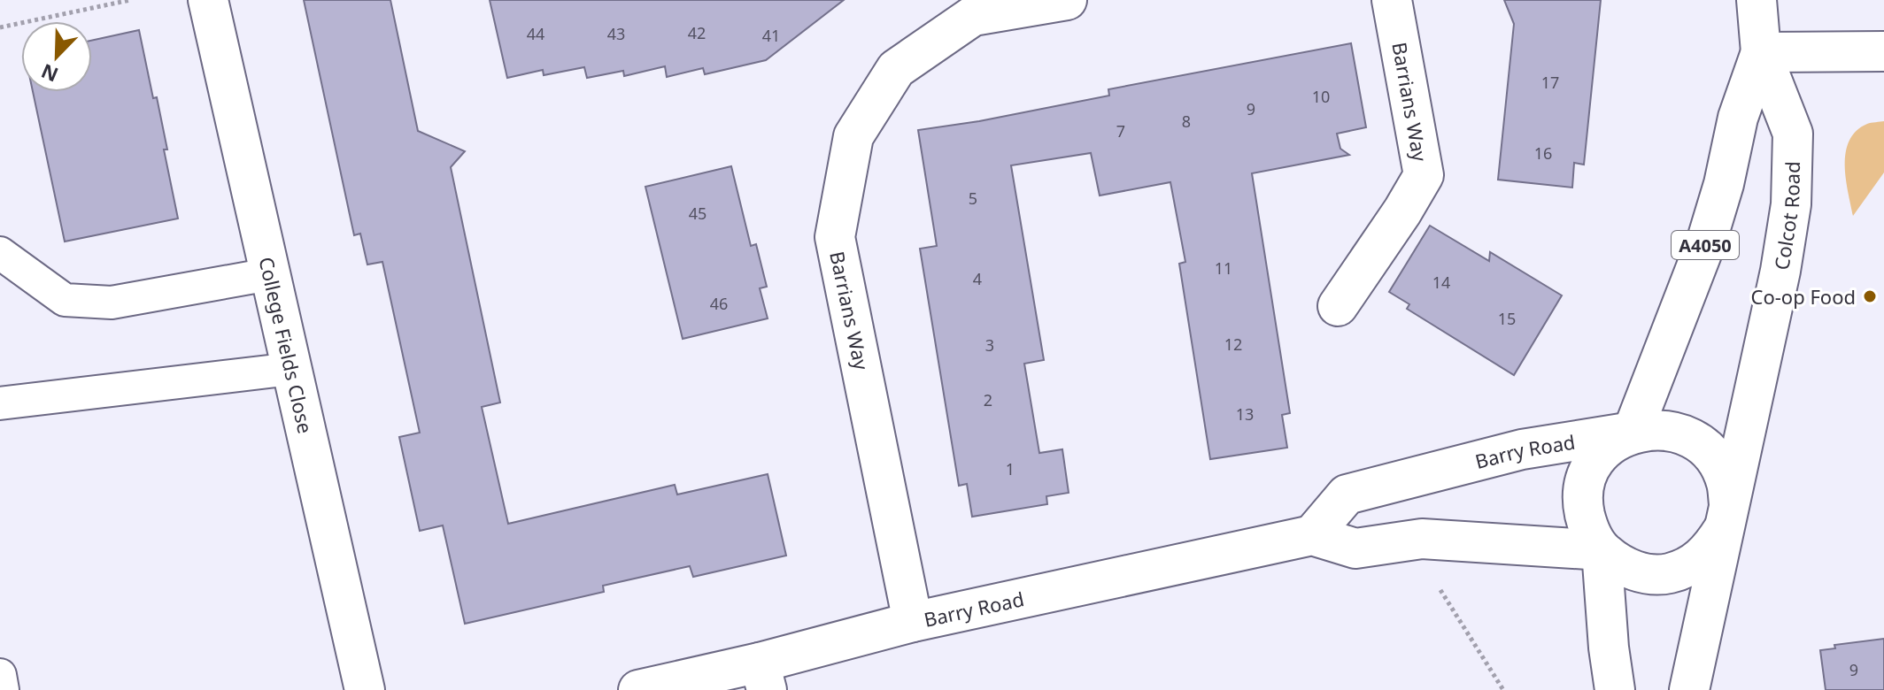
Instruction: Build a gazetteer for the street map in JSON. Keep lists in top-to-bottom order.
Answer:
{
  "streets": {
    "street": [
      "Barrians Way",
      "Colcot Road",
      "A4050",
      "College Fields Close",
      "Barry Road"
    ]
  },
  "crossings": [
    ["Barrians Way", "Barry Road"],
    ["Colcot Road", "Barry Road"]
  ],
  "places": ["Co-op Food"],
  "house_numbers": [
    "42",
    "44",
    "43",
    "41",
    "17",
    "10",
    "9",
    "8",
    "7",
    "16",
    "5",
    "45",
    "11",
    "4",
    "14",
    "46",
    "15",
    "12",
    "3",
    "2",
    "13",
    "1",
    "9"
  ],
  "north": "bottom left"
}
